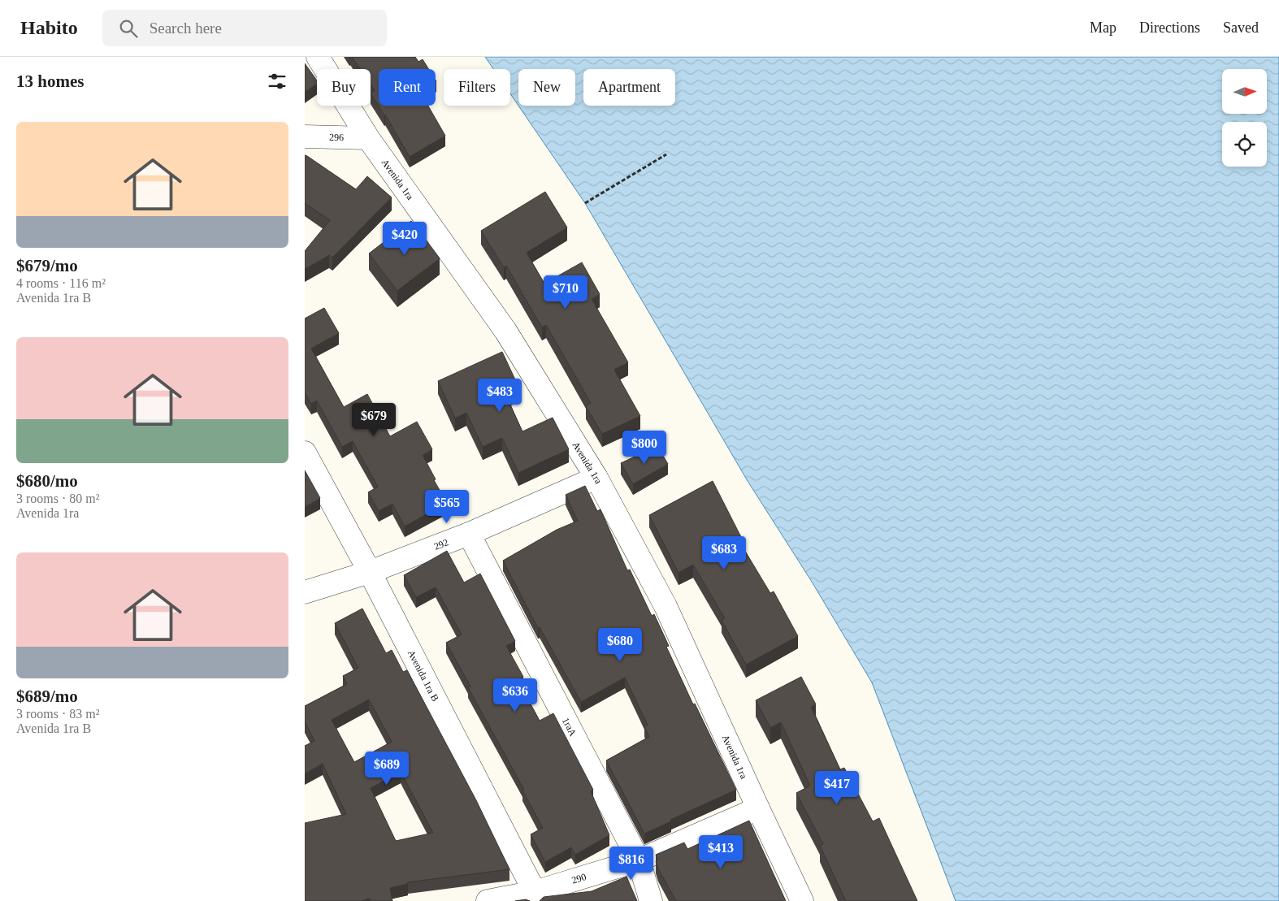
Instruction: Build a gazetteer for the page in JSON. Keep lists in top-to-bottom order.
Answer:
{
  "streets": {
    "street": [
      "296",
      "Avenida 1ra",
      "292",
      "Avenida 1ra B",
      "1raA",
      "290"
    ]
  },
  "crossings": [
    ["296", "Avenida 1ra"],
    ["Avenida 1ra", "292"],
    ["Avenida 1ra", "290"],
    ["292", "Avenida 1ra B"],
    ["292", "1raA"],
    ["Avenida 1ra B", "290"],
    ["1raA", "290"]
  ],
  "north": "right",
  "page": {
    "header": "Habito",
    "search": "Search here",
    "nav": ["Map", "Directions", "Saved"],
    "heading": "13 homes",
    "chip": [
      "Buy",
      "Rent",
      "Filters",
      "New",
      "Apartment"
    ],
    "list": [
      {
        "name": "$679/mo",
        "note": "4 rooms · 116 m² · Avenida 1ra B"
      },
      {
        "name": "$680/mo",
        "note": "3 rooms · 80 m² · Avenida 1ra"
      },
      {
        "name": "$689/mo",
        "note": "3 rooms · 83 m² · Avenida 1ra B"
      }
    ],
    "price": [
      "$420",
      "$710",
      "$483",
      "$679",
      "$800",
      "$565",
      "$683",
      "$680",
      "$636",
      "$689",
      "$417",
      "$413",
      "$816"
    ]
  }
}
